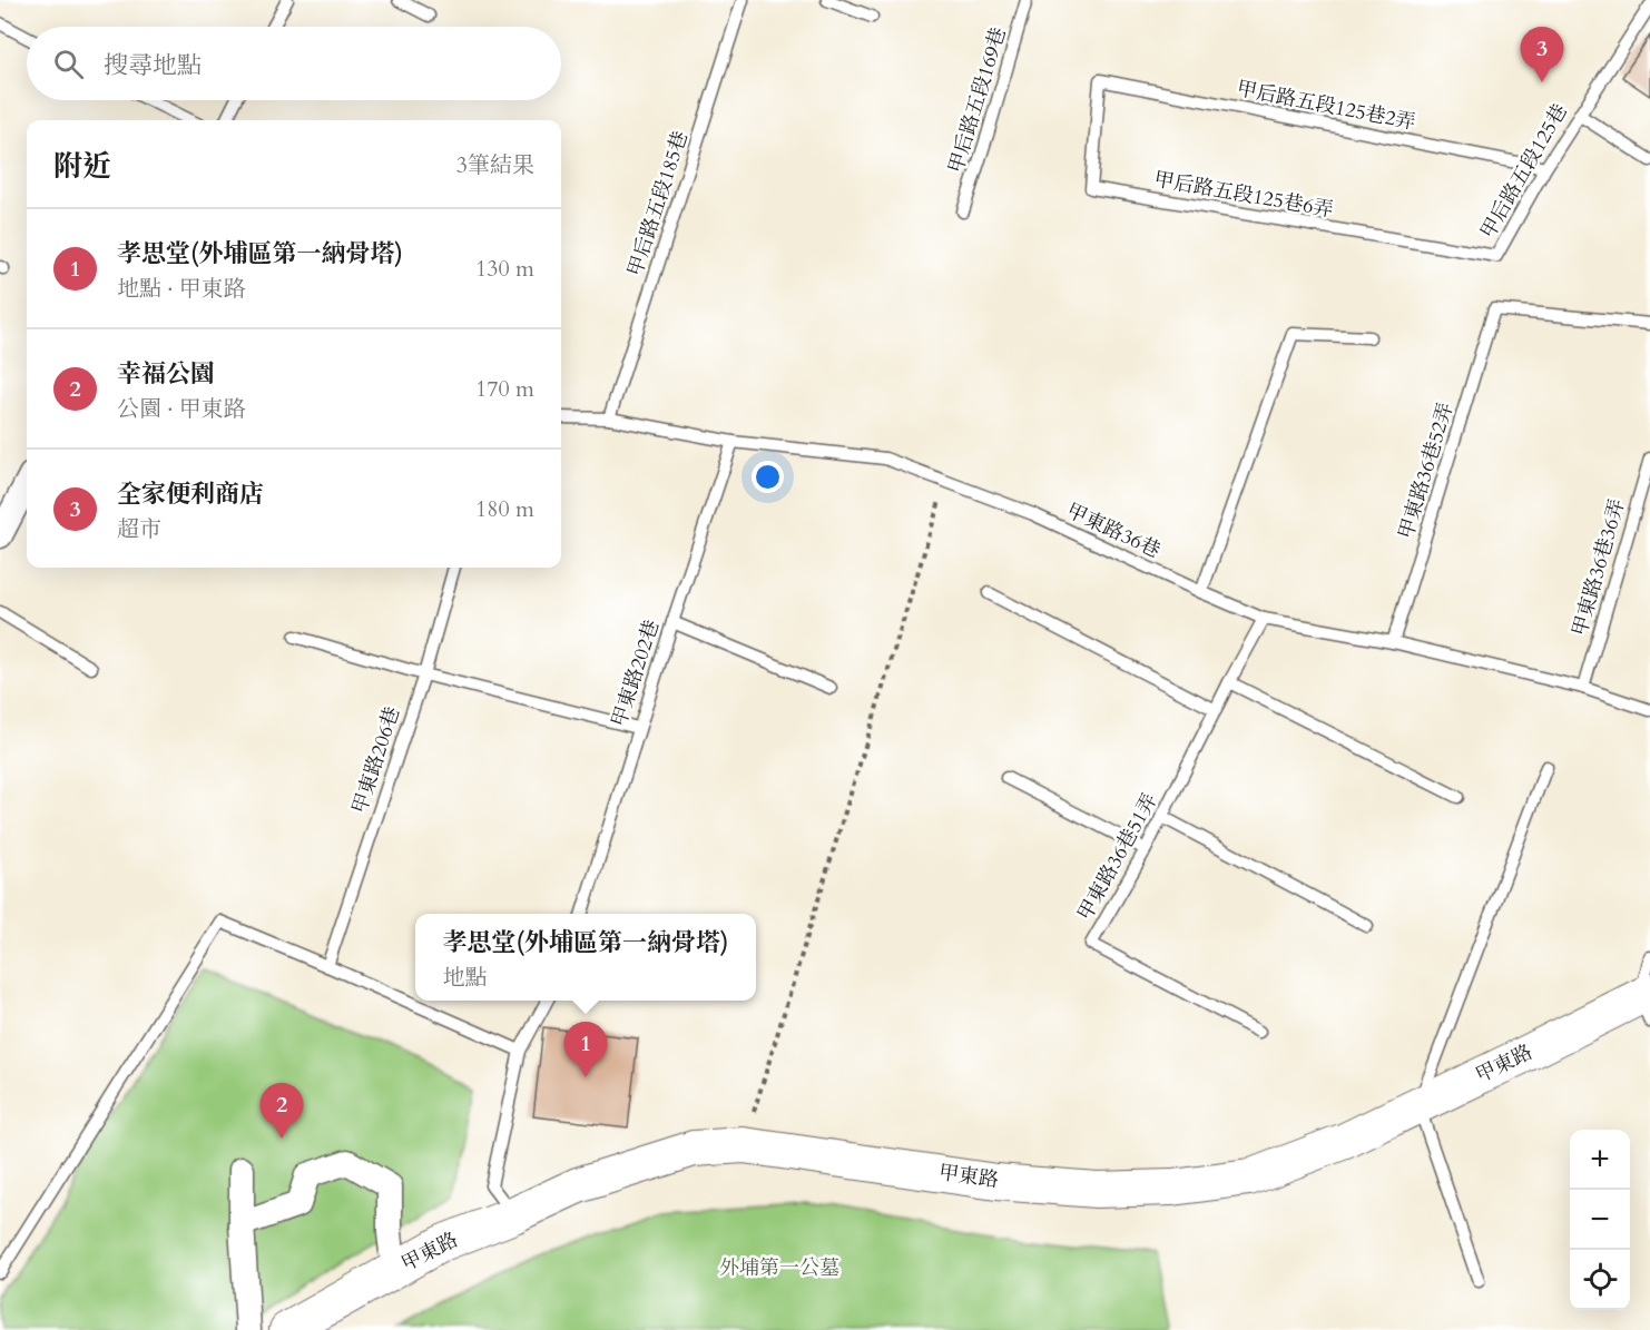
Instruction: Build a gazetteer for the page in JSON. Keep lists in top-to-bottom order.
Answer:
{
  "streets": {
    "street": ["甲東路"],
    "lane": [
      "甲后路五段169巷",
      "甲后路五段125巷2弄",
      "甲后路五段125巷",
      "甲后路五段125巷6弄",
      "甲后路五段185巷",
      "甲東路36巷52弄",
      "甲東路36巷",
      "甲東路36巷36弄",
      "甲東路202巷",
      "甲東路206巷",
      "甲東路36巷51弄"
    ]
  },
  "crossings": [
    ["甲后路五段125巷2弄", "甲后路五段125巷"],
    ["甲后路五段125巷2弄", "甲后路五段125巷6弄"],
    ["甲后路五段125巷", "甲后路五段125巷6弄"],
    ["甲后路五段185巷", "甲東路36巷"],
    ["甲東路36巷52弄", "甲東路36巷"],
    ["甲東路36巷", "甲東路36巷36弄"],
    ["甲東路36巷", "甲東路202巷"],
    ["甲東路36巷", "甲東路36巷51弄"]
  ],
  "parks": ["外埔第一公墓"],
  "page": {
    "pins": ["3", "1", "2"],
    "search": "搜尋地點",
    "heading": ["附近", "3筆結果"],
    "list": [
      {
        "mark": "1",
        "name": "孝思堂(外埔區第一納骨塔)",
        "note": "地點 · 甲東路",
        "value": "130 m"
      },
      {
        "mark": "2",
        "name": "幸福公園",
        "note": "公園 · 甲東路",
        "value": "170 m"
      },
      {
        "mark": "3",
        "name": "全家便利商店",
        "note": "超市",
        "value": "180 m"
      }
    ],
    "popup": ["孝思堂(外埔區第一納骨塔)", "地點"],
    "map_buttons": ["+", "−"]
  }
}
